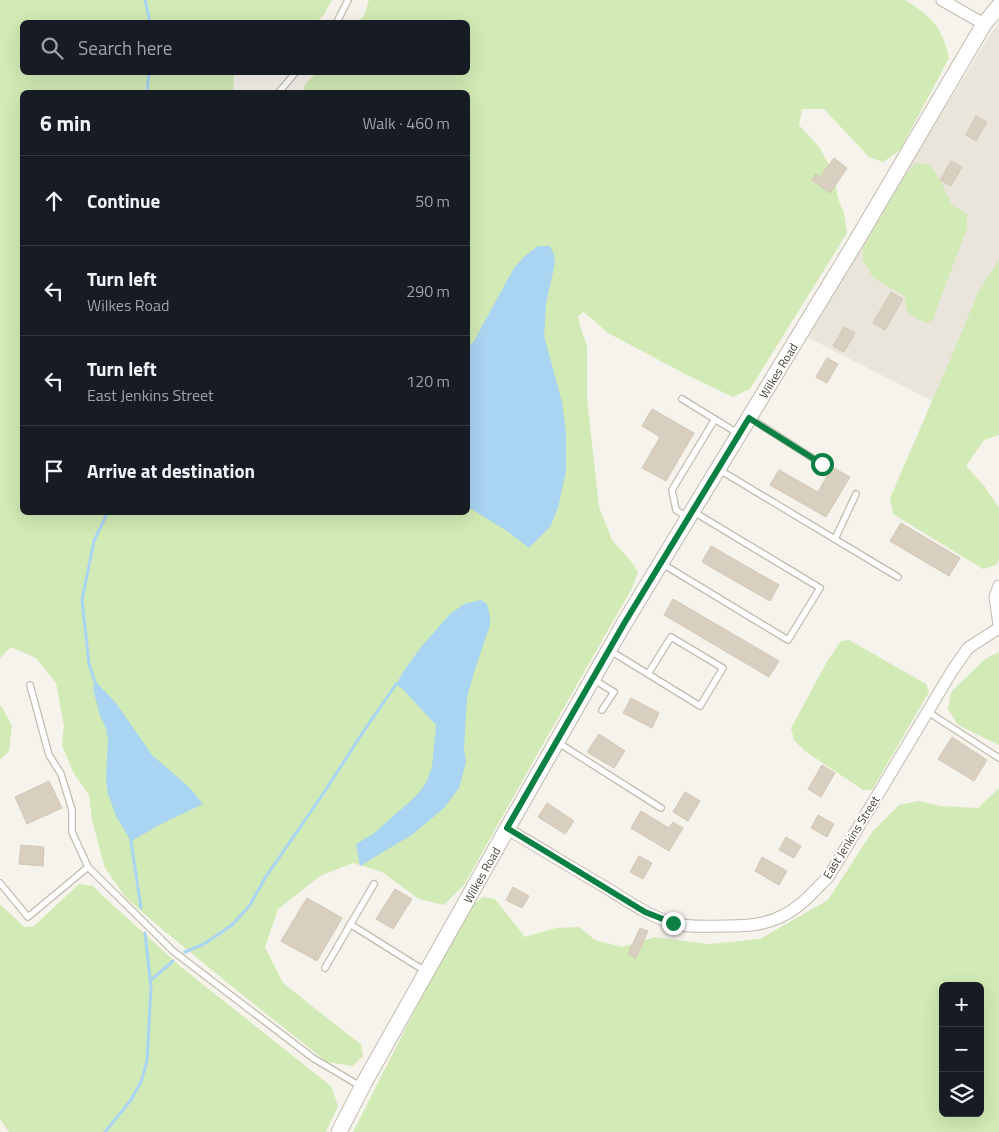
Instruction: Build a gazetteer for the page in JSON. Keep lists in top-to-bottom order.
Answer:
{
  "streets": {
    "street": ["Wilkes Road", "East Jenkins Street"]
  },
  "crossings": [
    ["Wilkes Road", "East Jenkins Street"]
  ],
  "page": {
    "search": "Search here",
    "heading": ["6 min", "Walk · 460 m"],
    "list": [
      ["Continue", "50 m"],
      ["Turn left", "Wilkes Road", "290 m"],
      ["Turn left", "East Jenkins Street", "120 m"],
      "Arrive at destination"
    ],
    "map_buttons": ["+", "−"]
  }
}
